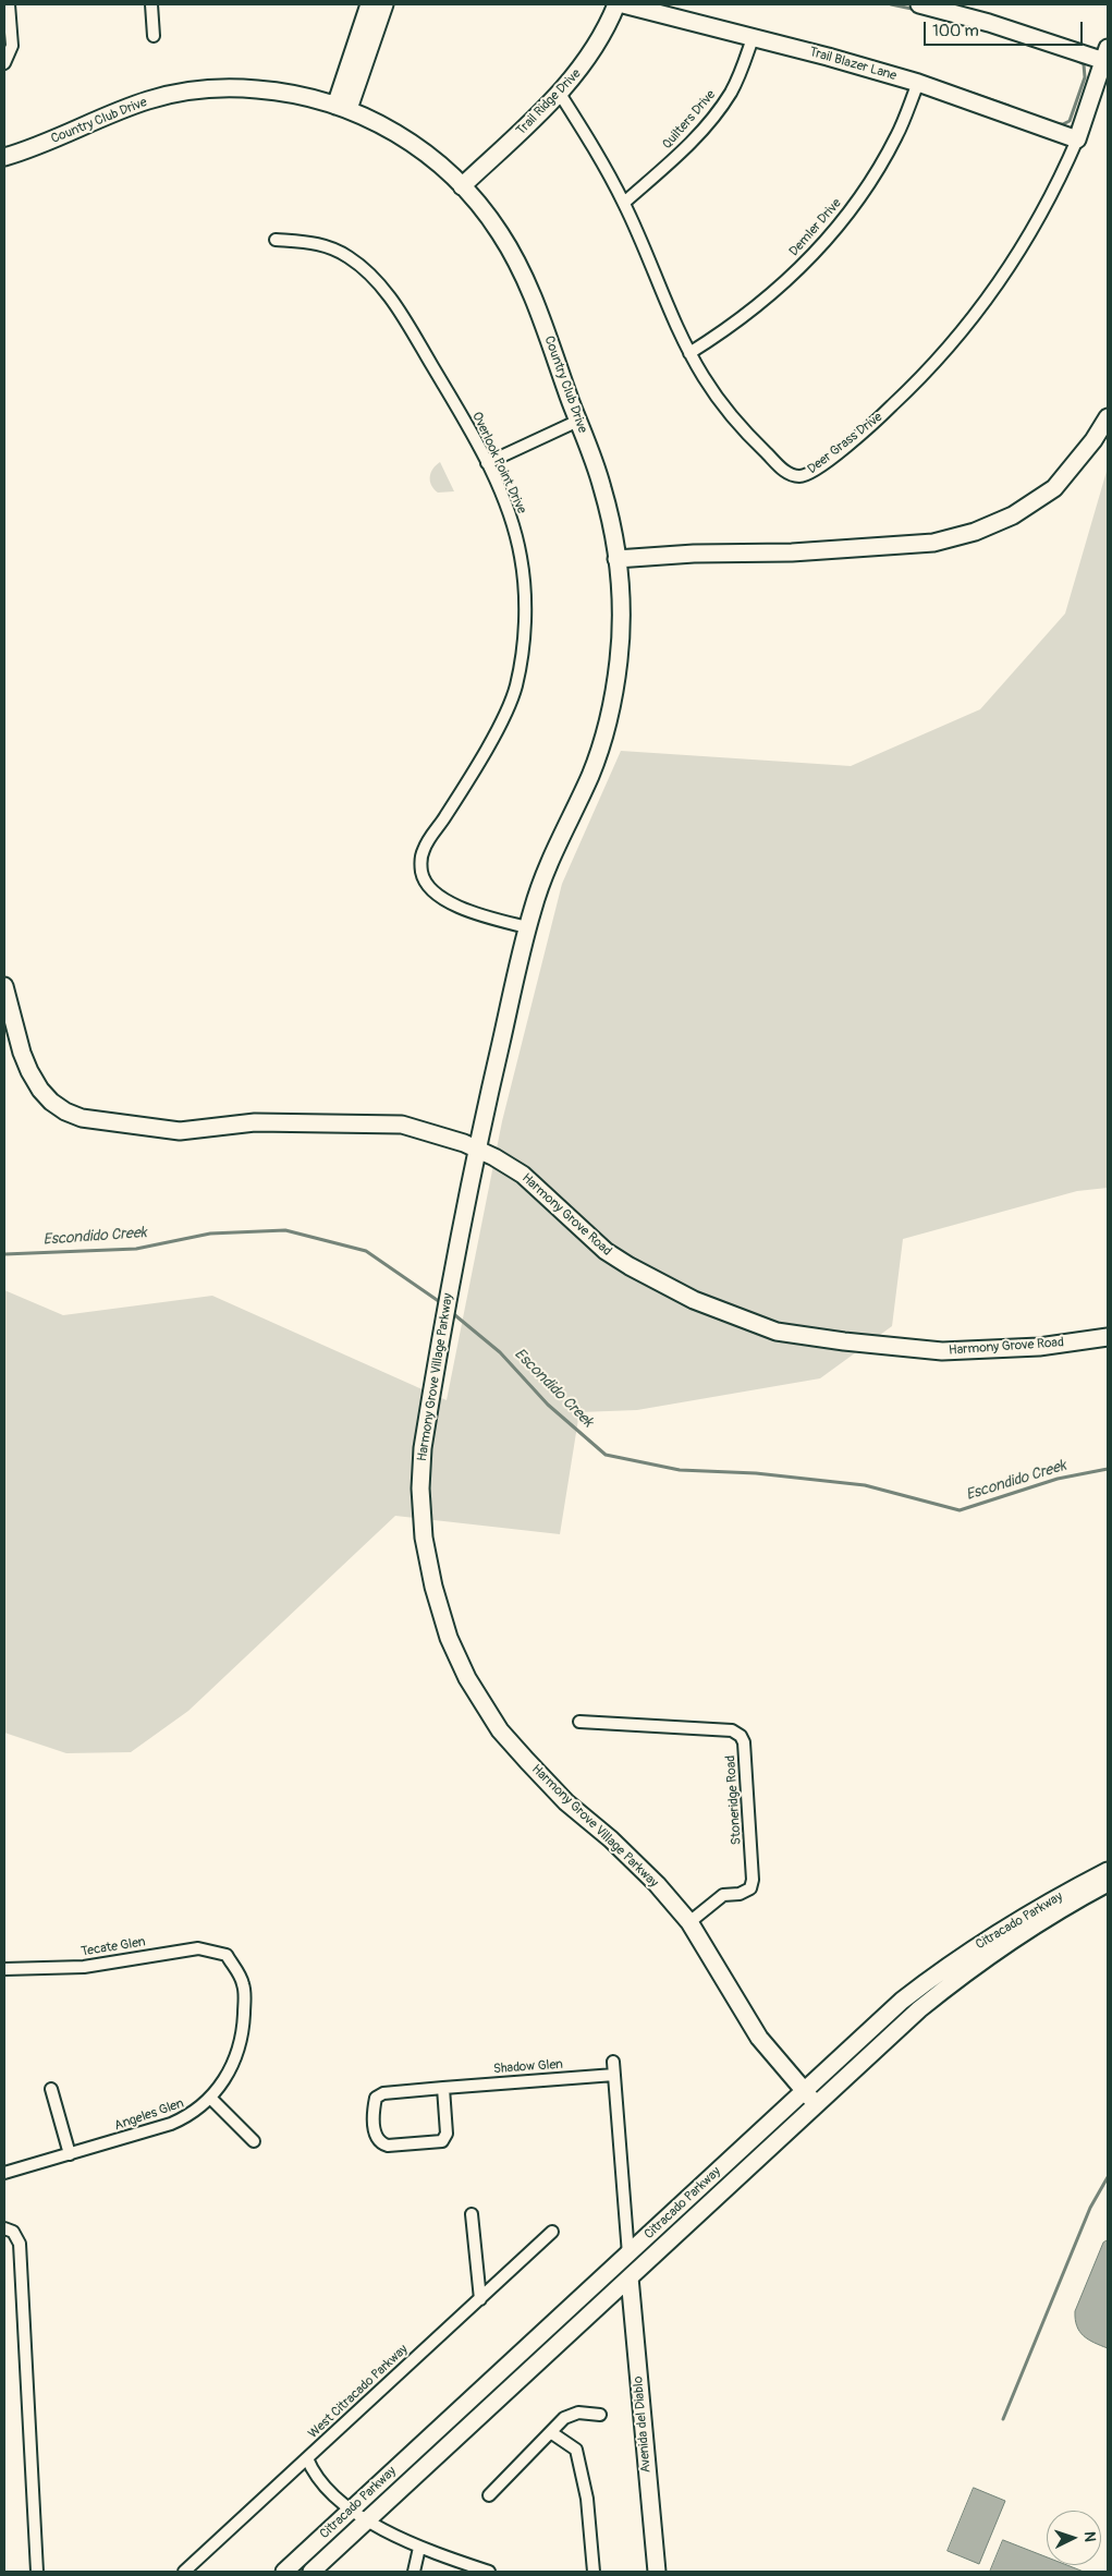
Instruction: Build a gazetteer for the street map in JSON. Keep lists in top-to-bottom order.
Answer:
{
  "streets": {
    "main road": [
      "Trail Blazer Lane",
      "Trail Ridge Drive",
      "Country Club Drive",
      "Deer Grass Drive",
      "Harmony Grove Road",
      "Harmony Grove Village Parkway",
      "Citracado Parkway",
      "Avenida del Diablo"
    ],
    "street": [
      "Quilters Drive",
      "Demler Drive",
      "Overlook Point Drive",
      "Stoneridge Road",
      "Tecate Glen",
      "Shadow Glen",
      "Angeles Glen",
      "West Citracado Parkway"
    ]
  },
  "crossings": [
    ["Trail Blazer Lane", "Quilters Drive"],
    ["Trail Blazer Lane", "Demler Drive"],
    ["Trail Blazer Lane", "Deer Grass Drive"],
    ["Trail Ridge Drive", "Country Club Drive"],
    ["Trail Ridge Drive", "Deer Grass Drive"],
    ["Quilters Drive", "Deer Grass Drive"],
    ["Country Club Drive", "Harmony Grove Village Parkway"],
    ["Demler Drive", "Deer Grass Drive"],
    ["Overlook Point Drive", "Harmony Grove Village Parkway"],
    ["Harmony Grove Road", "Harmony Grove Village Parkway"],
    ["Harmony Grove Village Parkway", "Stoneridge Road"],
    ["Harmony Grove Village Parkway", "Citracado Parkway"],
    ["Citracado Parkway", "Avenida del Diablo"],
    ["Tecate Glen", "Angeles Glen"]
  ],
  "water": ["Escondido Creek"],
  "scale_bar": "100 m",
  "north": "right"
}
